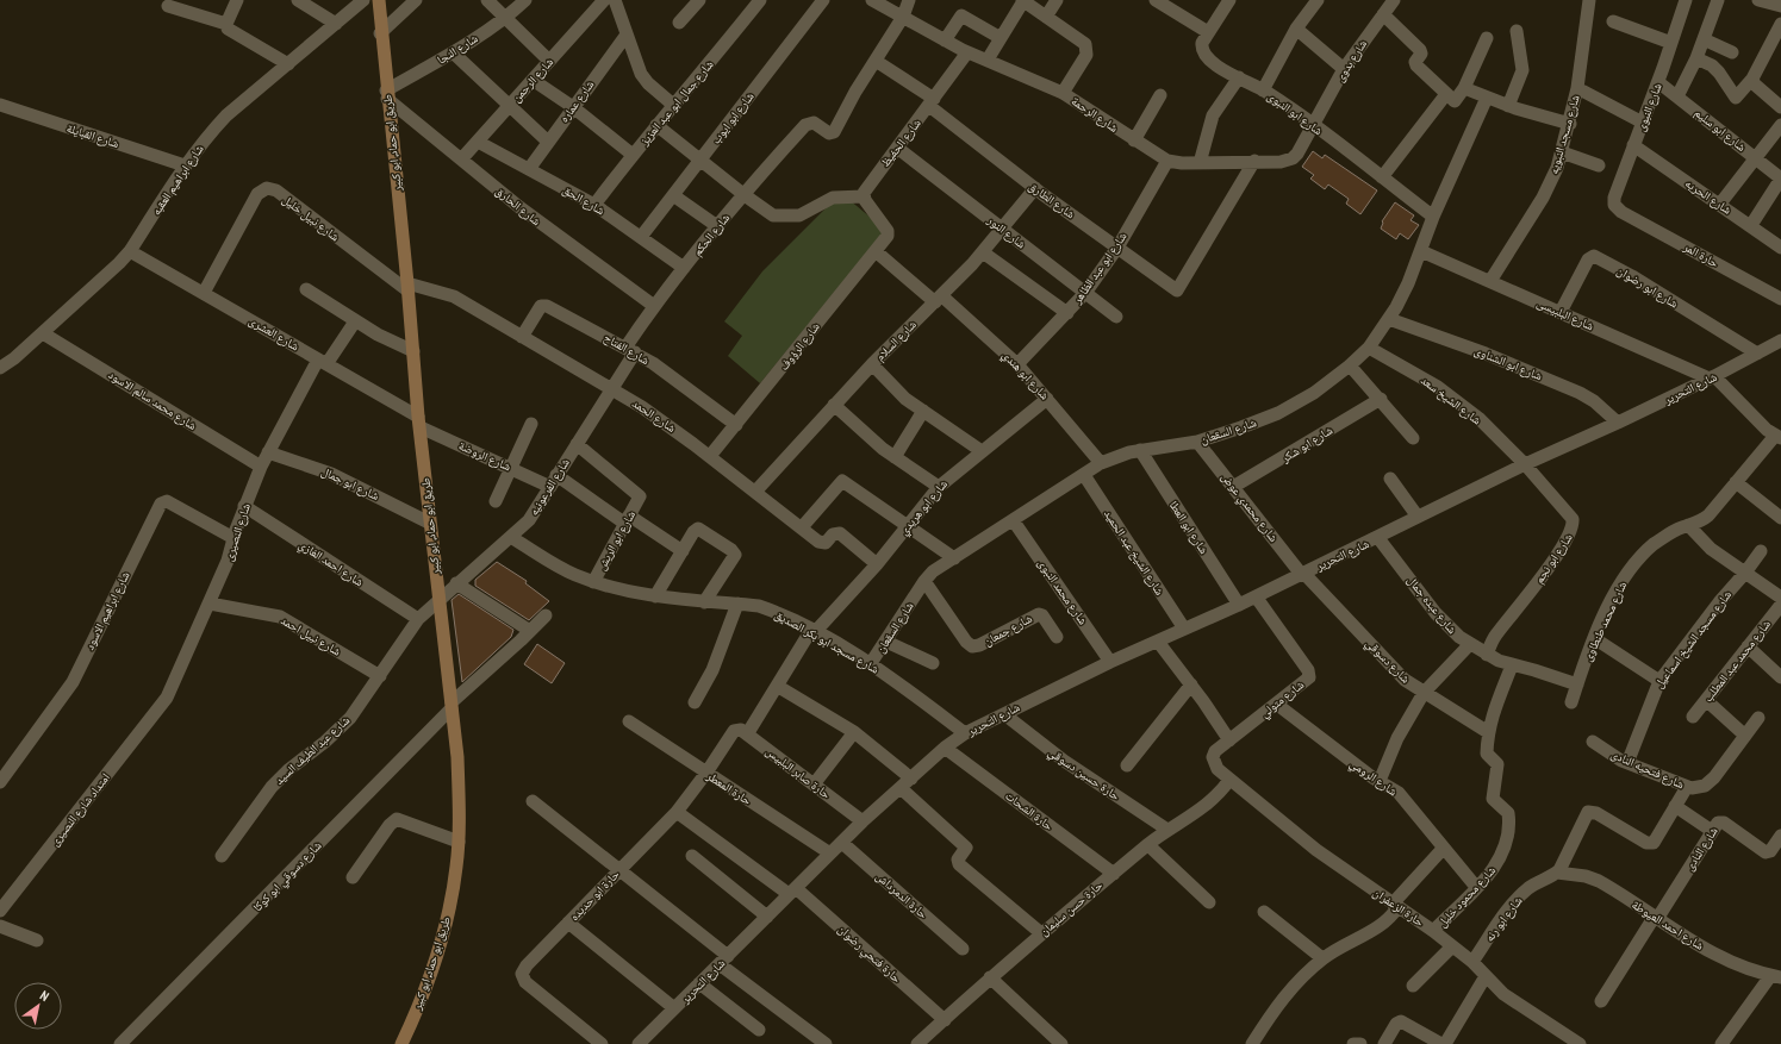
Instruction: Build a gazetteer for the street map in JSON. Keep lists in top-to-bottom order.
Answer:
{
  "streets": {
    "main road": ["طريق ابو حماد, ابو كبير"],
    "street": [
      "شارع النجا",
      "شارع بدوى",
      "شارع الرحمن",
      "شارع عماره",
      "شارع جمال ابو عبد العزيز",
      "شارع النبوى",
      "شارع ابو النبوى",
      "شارع الرحمة",
      "شارع ابو ايوب",
      "شارع ابو سليم",
      "شارع مسجد النبويه",
      "شارع القبايلة",
      "شارع الحفيظ",
      "شارع ابراهيم العقبه",
      "شارع الحريه",
      "شارع الحق",
      "شارع الطارق",
      "شارع الحارق",
      "شارع نبيل خليل",
      "شارع النور",
      "شارع الحكم",
      "حارة المر",
      "شارع ابو عبد الظاهر",
      "شارع ابو رضوان",
      "شارع البلبيسى",
      "شارع العشرى",
      "شارع السلام",
      "شارع الرؤوف",
      "شارع الفتاح",
      "شارع ابو الشناوى",
      "شارع ابو هندي",
      "شارع التحرير",
      "شارع محمد سالم الاسود",
      "شارع الشيخ سعد",
      "شارع الحمد",
      "شارع السقعان",
      "شارع ابو شكر",
      "شارع الروضة",
      "شارع ابو جمال",
      "شارع الفرعونيه",
      "شارع ابو هريدي",
      "شارع محمدي عوض",
      "شارع ابو العطا",
      "شارع النصيرى",
      "شارع ابو الريش",
      "شارع الشيخ عبد الحميد",
      "شارع ابو نجم",
      "شارع احمد الغازي",
      "شارع محمد النبوى",
      "شارع عبده جمال",
      "شارع ابراهيم الاسود",
      "شارع محمد طنطاوى",
      "شارع جمعان",
      "شارع نبيل احمد",
      "شارع مسجد الشيخ اسماعيل",
      "شارع مسجد ابو بكر الصديق",
      "شارع دسوقي",
      "شارع محمد عبد المطلب",
      "شارع متولي",
      "شارع عبد الطيف السيد",
      "شارع فتحيه النادى",
      "حارة صابر البلبيس",
      "حارة حسين دسوقي",
      "شارع الرومي",
      "حارة المعطر",
      "امتداد شارع النصيرى",
      "حارة الشحات",
      "شارع النادى",
      "شارع دسوقي ابو كوكا",
      "حارة ابو حديده",
      "حارة الدمرداش",
      "شارع محمود خليل",
      "حارة الزعفران",
      "حارة حسن سليمان",
      "شارع ابو رنه",
      "شارع احمد العيوطة",
      "حارة فتحي رضوان"
    ]
  },
  "crossings": [
    ["شارع النجا", "طريق ابو حماد, ابو كبير"],
    ["شارع النجا", "شارع الحارق"],
    ["شارع بدوى", "شارع ابو النبوى"],
    ["شارع بدوى", "شارع الرحمة"],
    ["شارع الرحمن", "شارع الحق"],
    ["شارع الرحمن", "شارع الحارق"],
    ["شارع عماره", "شارع الحق"],
    ["شارع جمال ابو عبد العزيز", "شارع الحق"],
    ["شارع النبوى", "شارع ابو سليم"],
    ["شارع النبوى", "شارع الحريه"],
    ["شارع النبوى", "حارة المر"],
    ["شارع ابو النبوى", "شارع الرحمة"],
    ["شارع ابو النبوى", "شارع السقعان"],
    ["شارع الرحمة", "شارع الحفيظ"],
    ["شارع الرحمة", "شارع الطارق"],
    ["شارع الرحمة", "شارع ابو عبد الظاهر"],
    ["شارع ابو ايوب", "شارع الحق"],
    ["شارع مسجد النبويه", "شارع البلبيسى"],
    ["شارع القبايلة", "شارع ابراهيم العقبه"],
    ["طريق ابو حماد, ابو كبير", "شارع الحارق"],
    ["طريق ابو حماد, ابو كبير", "شارع نبيل خليل"],
    ["طريق ابو حماد, ابو كبير", "شارع العشرى"],
    ["طريق ابو حماد, ابو كبير", "شارع الحمد"],
    ["طريق ابو حماد, ابو كبير", "شارع الروضة"],
    ["طريق ابو حماد, ابو كبير", "شارع ابو جمال"],
    ["طريق ابو حماد, ابو كبير", "شارع الفرعونيه"],
    ["طريق ابو حماد, ابو كبير", "شارع عبد الطيف السيد"],
    ["طريق ابو حماد, ابو كبير", "شارع دسوقي ابو كوكا"],
    ["شارع الحفيظ", "شارع الطارق"],
    ["شارع الحفيظ", "شارع النور"],
    ["شارع الحفيظ", "شارع الرؤوف"],
    ["شارع ابراهيم العقبه", "شارع العشرى"],
    ["شارع ابراهيم العقبه", "شارع محمد سالم الاسود"],
    ["شارع الحق", "شارع الحكم"],
    ["شارع الطارق", "شارع الحكم"],
    ["شارع الطارق", "شارع ابو عبد الظاهر"],
    ["شارع الطارق", "شارع السلام"],
    ["شارع الحارق", "شارع الحكم"],
    ["شارع نبيل خليل", "شارع العشرى"],
    ["شارع نبيل خليل", "شارع الحمد"],
    ["شارع النور", "شارع ابو عبد الظاهر"],
    ["شارع النور", "شارع السلام"],
    ["شارع الحكم", "شارع الفتاح"],
    ["شارع الحكم", "شارع الفرعونيه"],
    ["شارع ابو عبد الظاهر", "شارع ابو هندي"],
    ["شارع ابو رضوان", "شارع البلبيسى"],
    ["شارع ابو رضوان", "شارع التحرير"],
    ["شارع البلبيسى", "شارع التحرير"],
    ["شارع البلبيسى", "شارع السقعان"],
    ["شارع العشرى", "شارع الروضة"],
    ["شارع العشرى", "شارع النصيرى"],
    ["شارع السلام", "شارع ابو هندي"],
    ["شارع السلام", "شارع الحمد"],
    ["شارع الرؤوف", "شارع الفتاح"],
    ["شارع الرؤوف", "شارع ابو هندي"],
    ["شارع الرؤوف", "شارع الحمد"],
    ["شارع الفتاح", "شارع الحمد"],
    ["شارع الفتاح", "شارع الفرعونيه"],
    ["شارع ابو الشناوى", "شارع التحرير"],
    ["شارع ابو الشناوى", "شارع السقعان"],
    ["شارع ابو هندي", "شارع السقعان"],
    ["شارع ابو هندي", "شارع ابو هريدي"],
    ["شارع التحرير", "شارع الشيخ سعد"],
    ["شارع التحرير", "شارع محمدي عوض"],
    ["شارع التحرير", "شارع ابو العطا"],
    ["شارع التحرير", "شارع الشيخ عبد الحميد"],
    ["شارع التحرير", "شارع ابو نجم"],
    ["شارع التحرير", "شارع محمد النبوى"],
    ["شارع التحرير", "شارع عبده جمال"],
    ["شارع التحرير", "شارع مسجد ابو بكر الصديق"],
    ["شارع التحرير", "شارع دسوقي"],
    ["شارع التحرير", "شارع متولي"],
    ["شارع التحرير", "حارة صابر البلبيس"],
    ["شارع التحرير", "حارة حسين دسوقي"],
    ["شارع التحرير", "حارة المعطر"],
    ["شارع التحرير", "حارة الشحات"],
    ["شارع التحرير", "حارة الدمرداش"],
    ["شارع التحرير", "حارة فتحي رضوان"],
    ["شارع محمد سالم الاسود", "شارع النصيرى"],
    ["شارع الشيخ سعد", "شارع السقعان"],
    ["شارع الشيخ سعد", "شارع ابو نجم"],
    ["شارع الحمد", "شارع الفرعونيه"],
    ["شارع الحمد", "شارع ابو هريدي"],
    ["شارع السقعان", "شارع محمدي عوض"],
    ["شارع السقعان", "شارع ابو العطا"],
    ["شارع السقعان", "شارع الشيخ عبد الحميد"],
    ["شارع السقعان", "شارع محمد النبوى"],
    ["شارع السقعان", "شارع جمعان"],
    ["شارع السقعان", "شارع مسجد ابو بكر الصديق"],
    ["شارع ابو شكر", "شارع محمدي عوض"],
    ["شارع الروضة", "شارع الفرعونيه"],
    ["شارع الروضة", "شارع ابو الريش"],
    ["شارع ابو جمال", "شارع النصيرى"],
    ["شارع الفرعونيه", "شارع ابو الريش"],
    ["شارع الفرعونيه", "شارع مسجد ابو بكر الصديق"],
    ["شارع الفرعونيه", "شارع عبد الطيف السيد"],
    ["شارع ابو هريدي", "شارع مسجد ابو بكر الصديق"],
    ["شارع ابو هريدي", "حارة صابر البلبيس"],
    ["شارع ابو هريدي", "حارة ابو حديده"],
    ["شارع محمدي عوض", "شارع دسوقي"],
    ["شارع النصيرى", "شارع احمد الغازي"],
    ["شارع النصيرى", "شارع ابراهيم الاسود"],
    ["شارع النصيرى", "شارع نبيل احمد"],
    ["شارع النصيرى", "امتداد شارع النصيرى"],
    ["شارع ابو الريش", "شارع مسجد ابو بكر الصديق"],
    ["شارع ابو نجم", "شارع عبده جمال"],
    ["شارع احمد الغازي", "شارع عبد الطيف السيد"],
    ["شارع عبده جمال", "شارع محمد طنطاوى"],
    ["شارع نبيل احمد", "شارع عبد الطيف السيد"],
    ["شارع مسجد الشيخ اسماعيل", "شارع فتحيه النادى"],
    ["شارع دسوقي", "شارع محمود خليل"],
    ["شارع متولي", "شارع الرومي"],
    ["شارع متولي", "حارة الزعفران"],
    ["حارة صابر البلبيس", "حارة ابو حديده"],
    ["حارة حسين دسوقي", "حارة حسن سليمان"],
    ["شارع الرومي", "شارع محمود خليل"],
    ["حارة المعطر", "حارة ابو حديده"],
    ["حارة الشحات", "حارة حسن سليمان"],
    ["شارع النادى", "شارع احمد العيوطة"],
    ["حارة ابو حديده", "حارة فتحي رضوان"],
    ["شارع محمود خليل", "حارة الزعفران"],
    ["حارة الزعفران", "حارة حسن سليمان"],
    ["حارة الزعفران", "شارع ابو رنه"],
    ["حارة حسن سليمان", "حارة فتحي رضوان"],
    ["شارع ابو رنه", "شارع احمد العيوطة"]
  ],
  "north": "top right"
}
